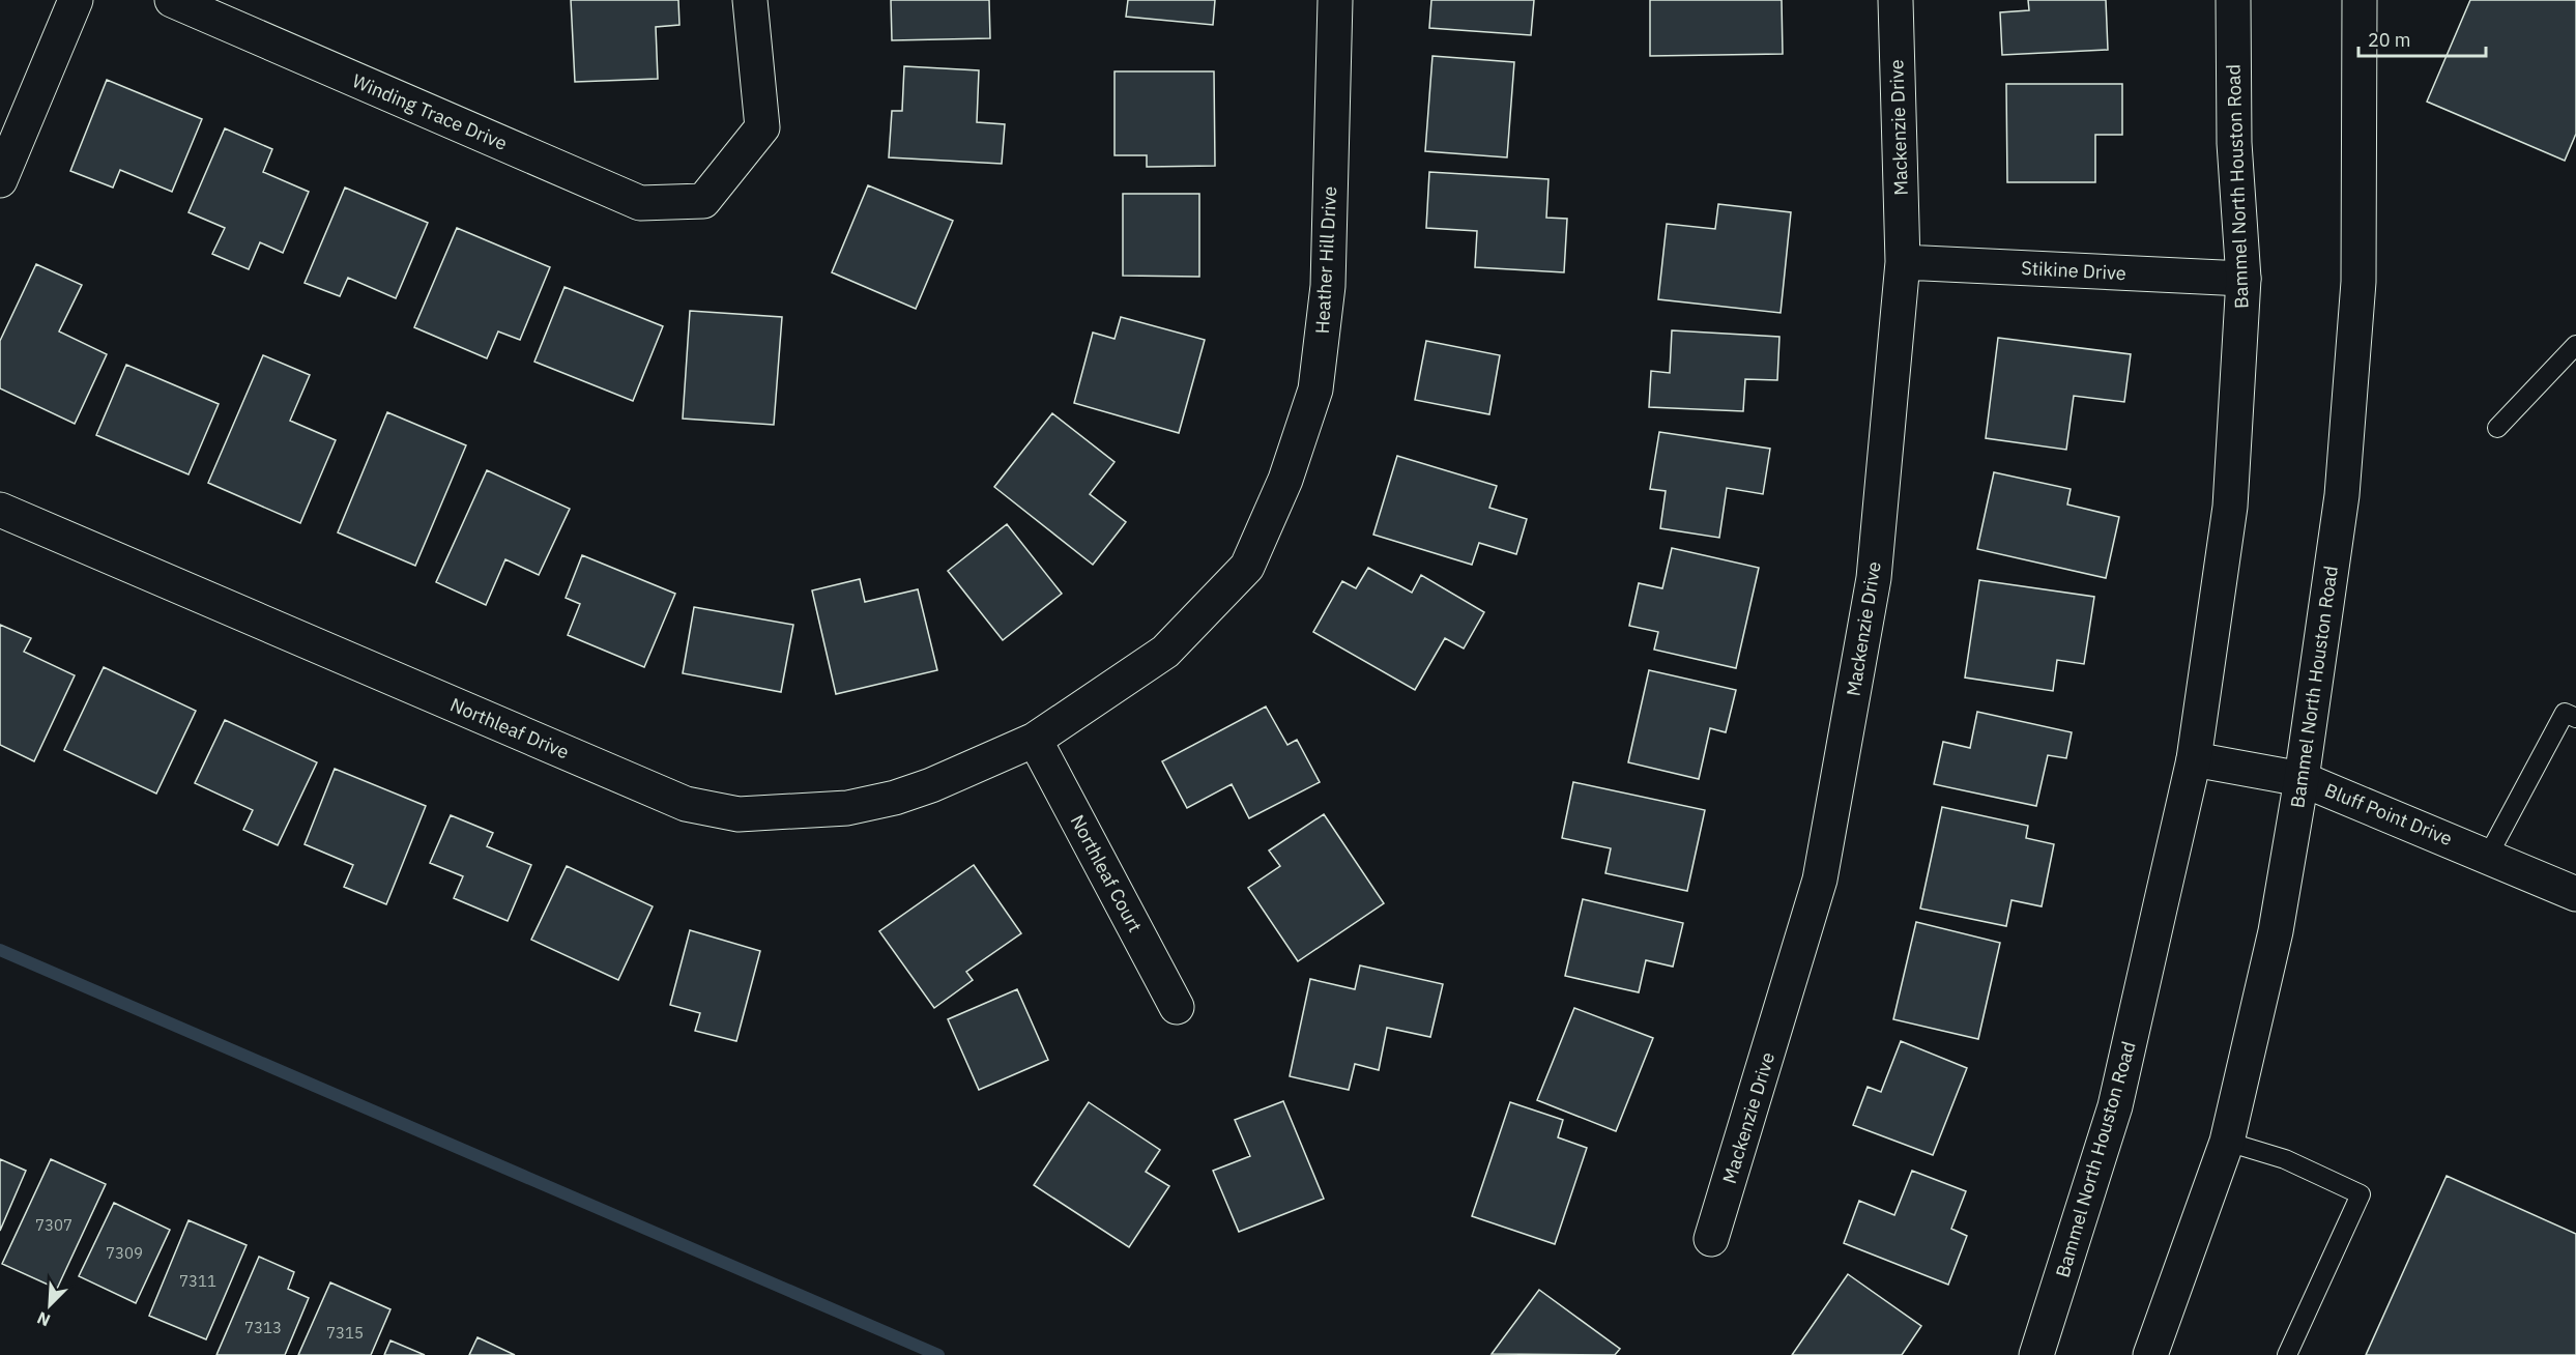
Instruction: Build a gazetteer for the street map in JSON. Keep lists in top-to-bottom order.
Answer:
{
  "streets": {
    "street": [
      "Winding Trace Drive",
      "Mackenzie Drive",
      "Bammel North Houston Road",
      "Heather Hill Drive",
      "Stikine Drive",
      "Northleaf Drive",
      "Bluff Point Drive",
      "Northleaf Court"
    ]
  },
  "crossings": [
    ["Mackenzie Drive", "Stikine Drive"],
    ["Bammel North Houston Road", "Stikine Drive"],
    ["Bammel North Houston Road", "Bluff Point Drive"],
    ["Heather Hill Drive", "Northleaf Drive"],
    ["Heather Hill Drive", "Northleaf Court"],
    ["Northleaf Drive", "Northleaf Court"]
  ],
  "house_numbers": [
    "7307",
    "7309",
    "7311",
    "7313",
    "7315"
  ],
  "scale_bar": "20 m",
  "north": "bottom left"
}
